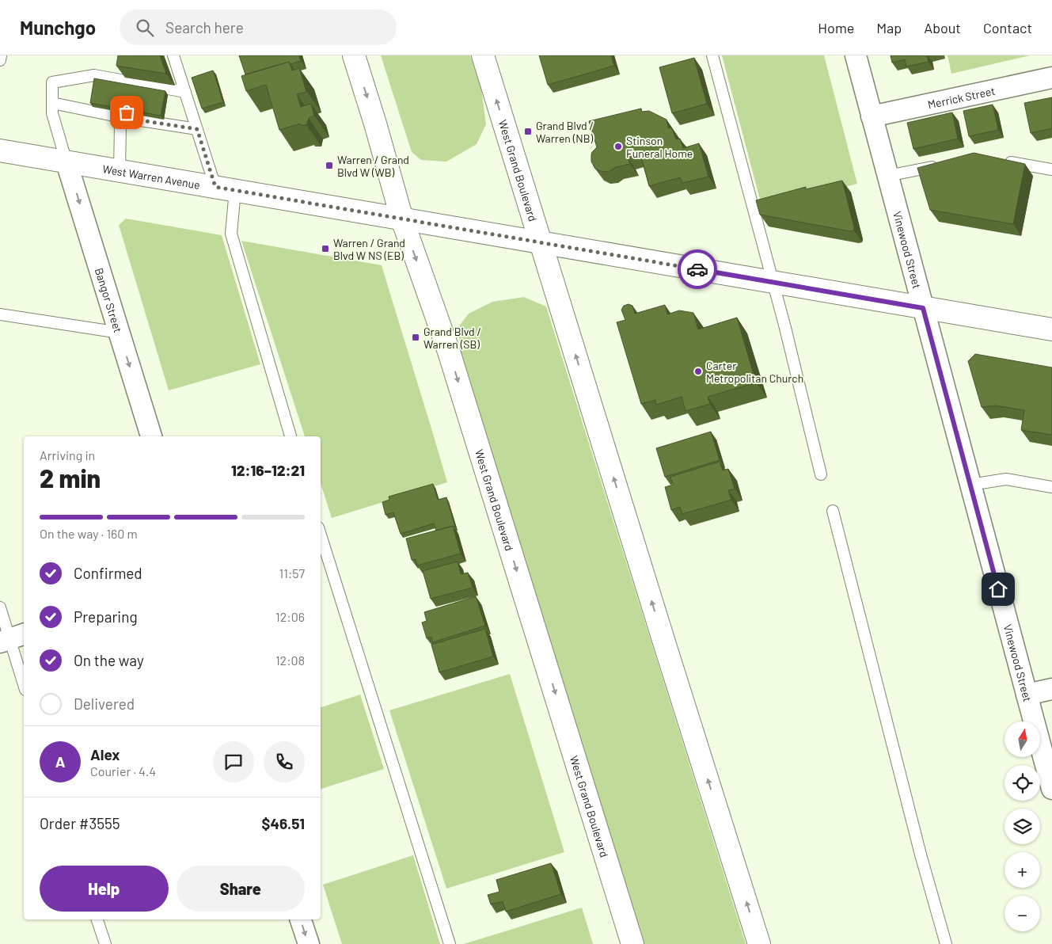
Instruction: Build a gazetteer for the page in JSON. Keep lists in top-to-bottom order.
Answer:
{
  "streets": {
    "main road": ["West Grand Boulevard", "West Warren Avenue"],
    "street": ["Merrick Street", "Vinewood Street", "Bangor Street"]
  },
  "crossings": [
    ["Merrick Street", "Vinewood Street"],
    ["West Grand Boulevard", "West Warren Avenue"],
    ["West Warren Avenue", "Vinewood Street"],
    ["West Warren Avenue", "Bangor Street"]
  ],
  "one_way": ["Bangor Street"],
  "places": {
    "transit": [
      "Grand Blvd / Warren (NB)",
      "Warren / Grand Blvd W (WB)",
      "Warren / Grand Blvd W NS (EB)",
      "Grand Blvd / Warren (SB)"
    ],
    "other": ["Stinson Funeral Home", "Carter Metropolitan Church"]
  },
  "north": "top",
  "page": {
    "header": "Munchgo",
    "search": "Search here",
    "nav": [
      "Home",
      "Map",
      "About",
      "Contact"
    ],
    "heading": ["2 min", "Arriving in", "12:16–12:21"],
    "panel": [
      "Alex",
      "Courier · 4.4",
      "Order #3555",
      "$46.51"
    ],
    "bar": "On the way · 160 m",
    "list": [
      ["Confirmed", "11:57"],
      ["Preparing", "12:06"],
      ["On the way", "12:08"],
      "Delivered"
    ],
    "map_buttons": ["+", "−"],
    "round": "A",
    "buttons": ["Help", "Share"]
  }
}
